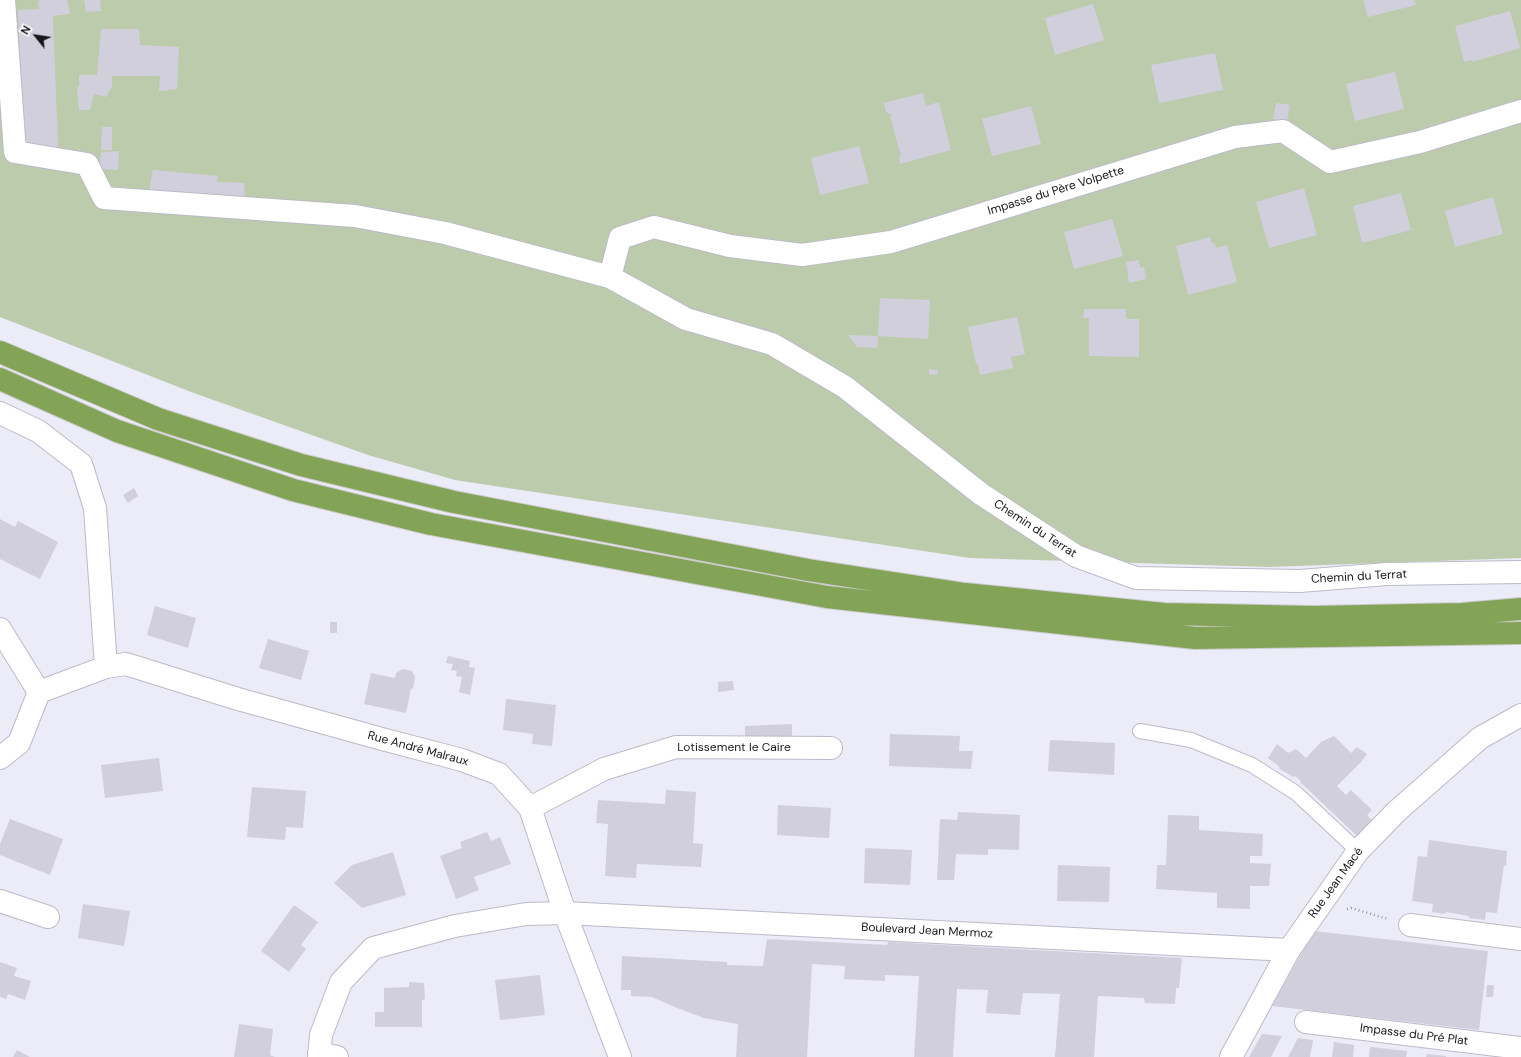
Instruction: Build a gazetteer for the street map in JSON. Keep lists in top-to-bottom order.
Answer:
{
  "streets": {
    "street": [
      "Impasse du Père Volpette",
      "Chemin du Terrat",
      "Lotissement le Caire",
      "Rue André Malraux",
      "Rue Jean Macé",
      "Boulevard Jean Mermoz",
      "Impasse du Pré Plat"
    ]
  },
  "crossings": [
    ["Impasse du Père Volpette", "Chemin du Terrat"],
    ["Lotissement le Caire", "Rue André Malraux"],
    ["Rue André Malraux", "Boulevard Jean Mermoz"],
    ["Rue Jean Macé", "Boulevard Jean Mermoz"]
  ],
  "north": "top left"
}
